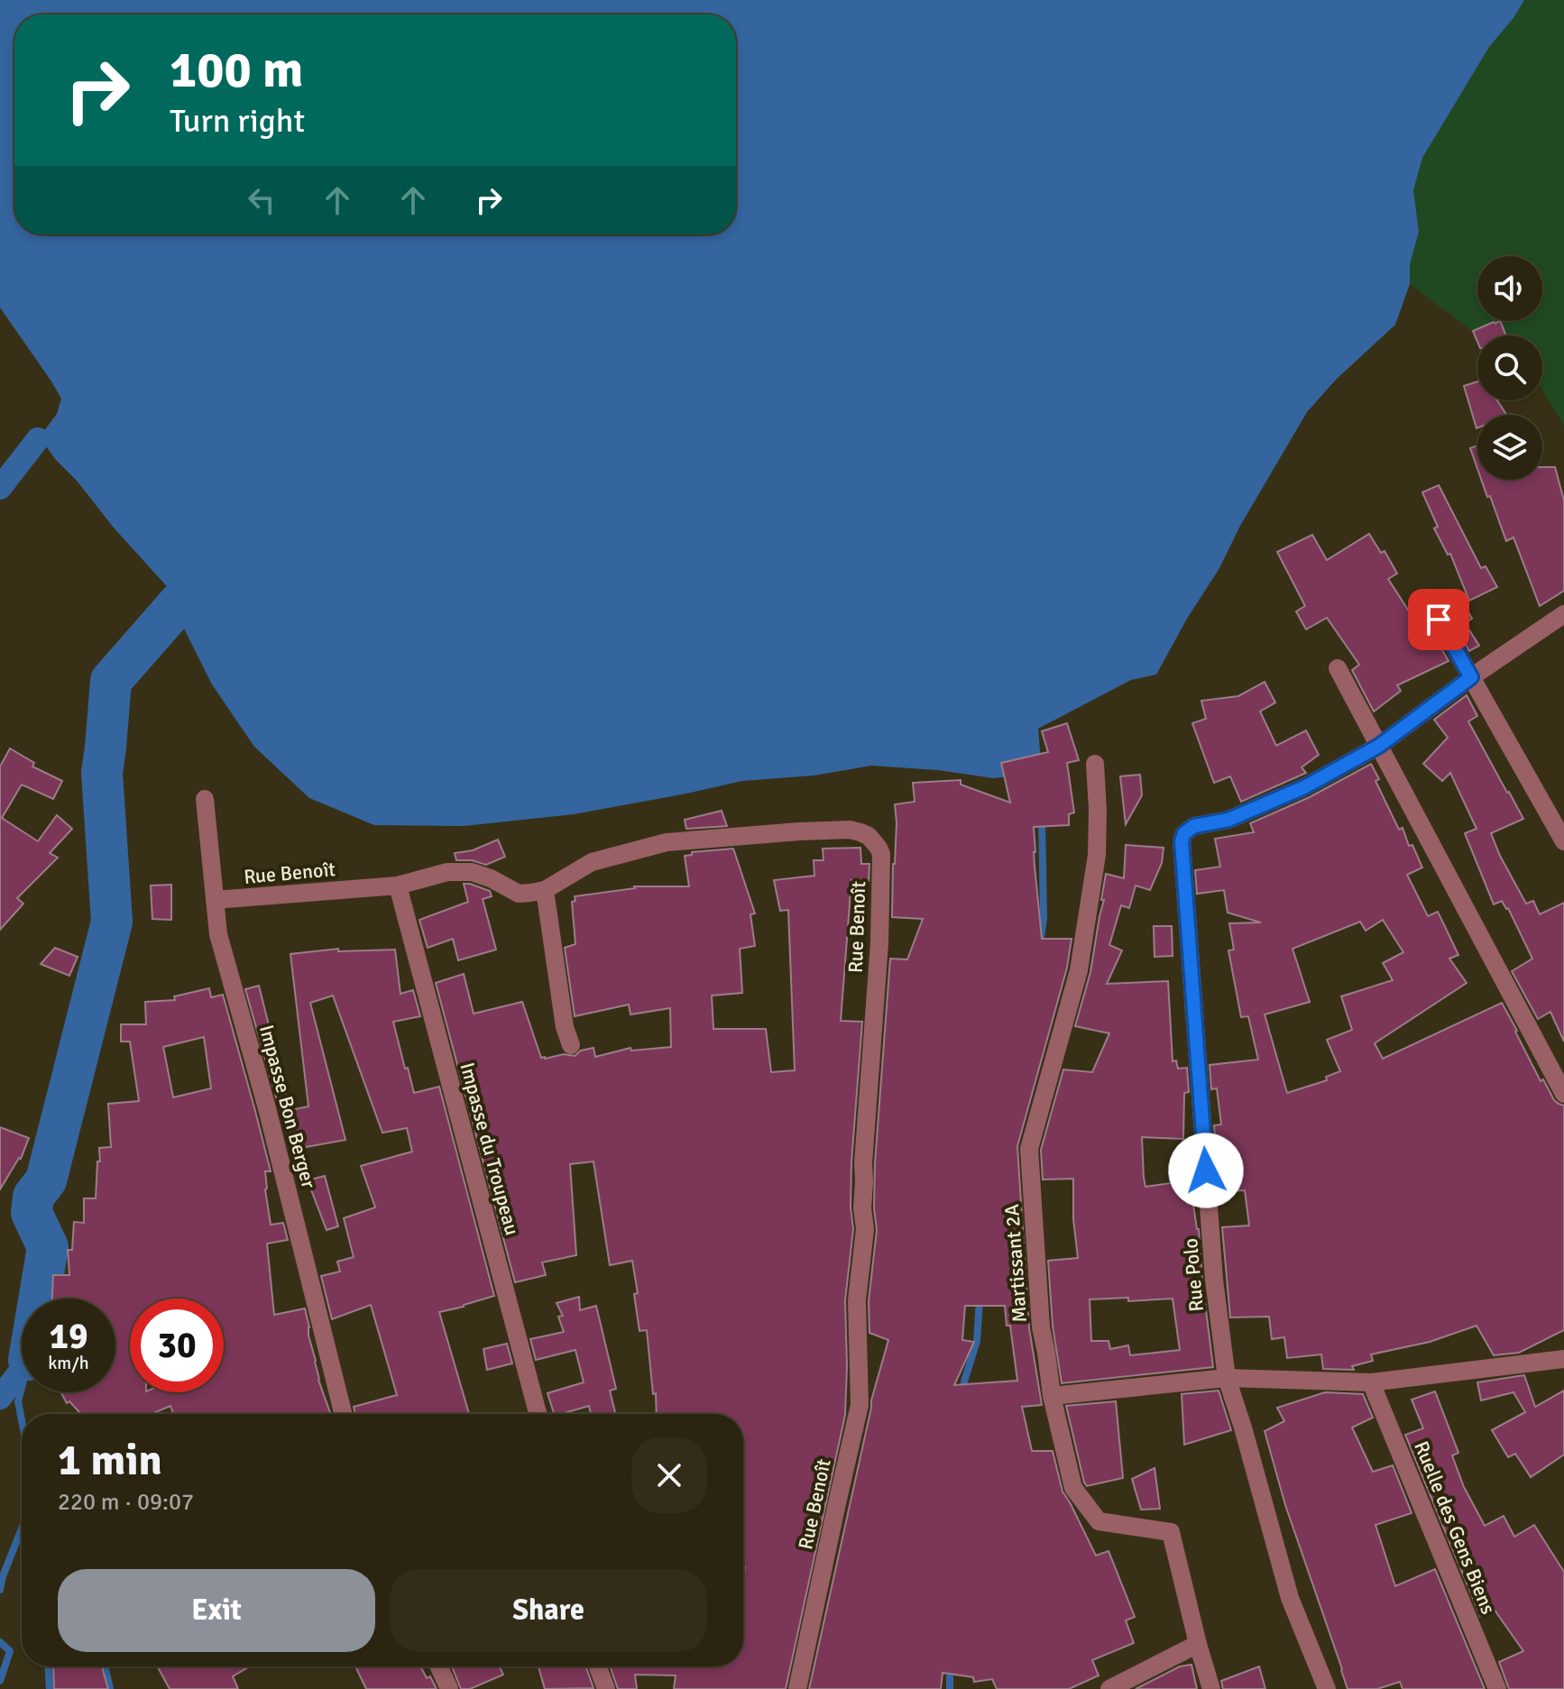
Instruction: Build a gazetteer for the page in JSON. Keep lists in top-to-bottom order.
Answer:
{
  "streets": {
    "street": [
      "Rue Benoît",
      "Impasse Bon Berger",
      "Impasse du Troupeau",
      "Martissant 2A",
      "Rue Polo",
      "Ruelle des Gens Biens"
    ]
  },
  "crossings": [
    ["Rue Benoît", "Impasse Bon Berger"],
    ["Rue Benoît", "Impasse du Troupeau"]
  ],
  "page": {
    "turn": ["100 m", "Turn right"],
    "speed": "19 km/h",
    "limit": "30",
    "heading": ["1 min", "220 m · 09:07"],
    "buttons": ["Exit", "Share"]
  }
}
